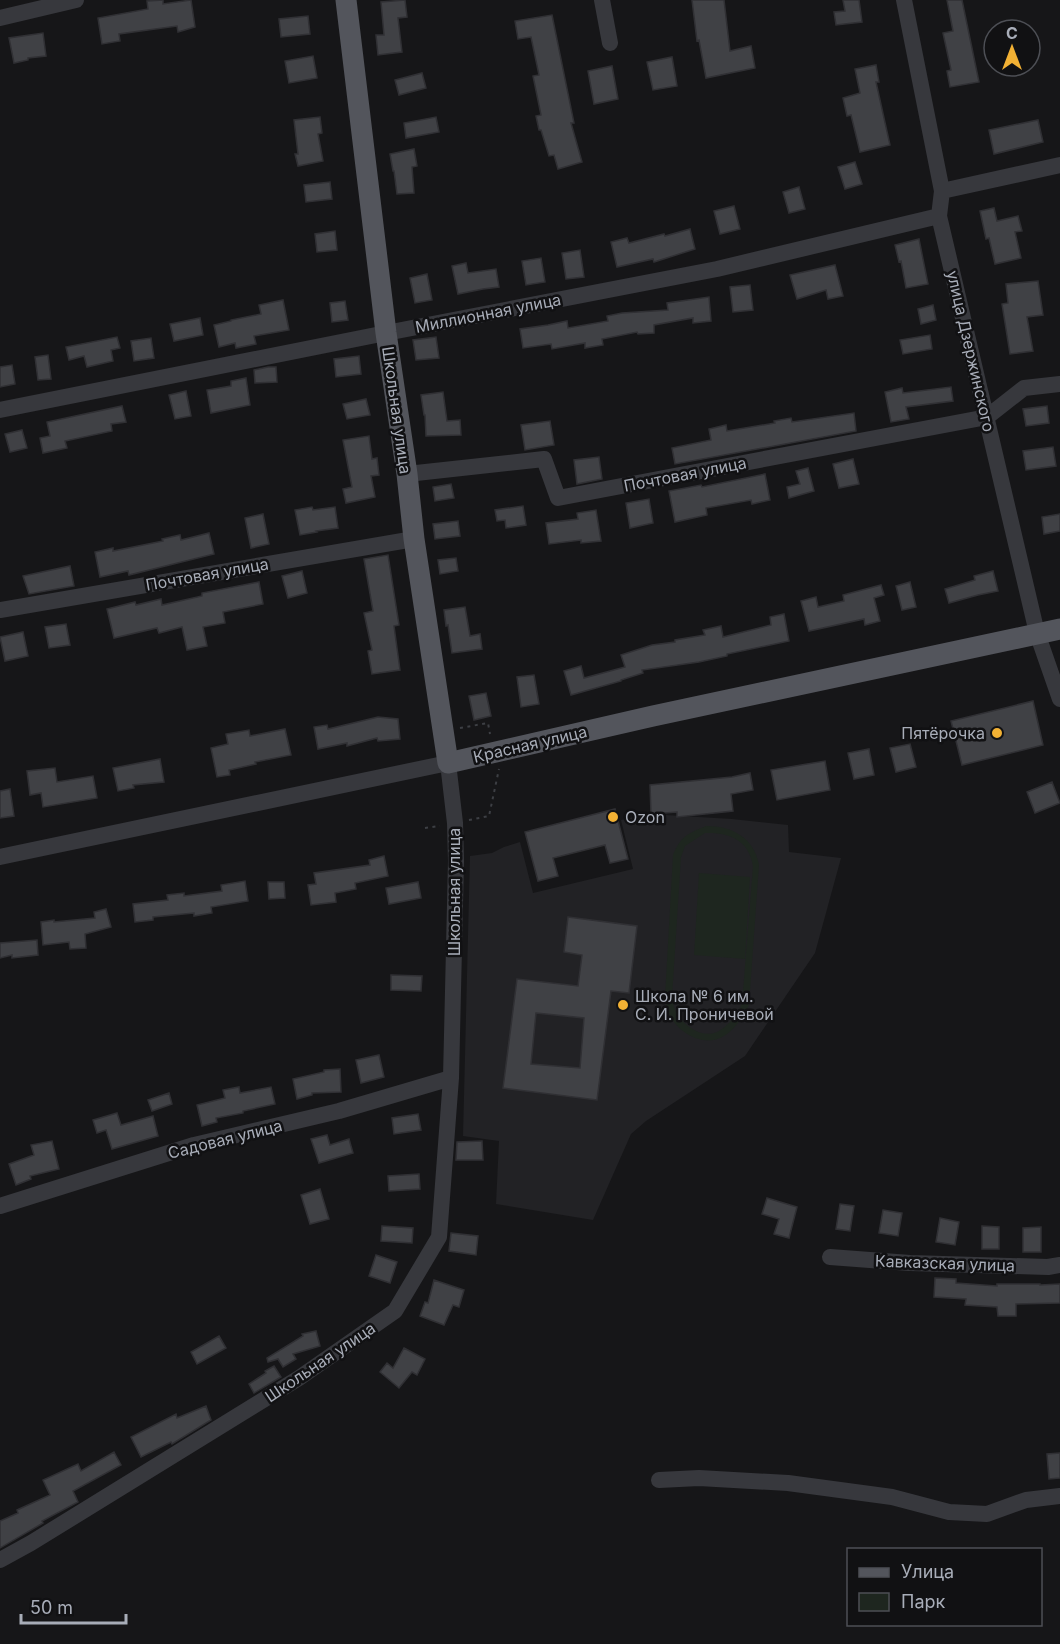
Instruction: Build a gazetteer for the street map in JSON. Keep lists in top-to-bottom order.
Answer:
{
  "streets": {
    "main road": ["Школьная улица", "Красная улица"],
    "street": [
      "Миллионная улица",
      "улица Дзержинского",
      "Почтовая улица",
      "Садовая улица",
      "Кавказская улица"
    ]
  },
  "crossings": [
    ["Миллионная улица", "улица Дзержинского"],
    ["Миллионная улица", "Школьная улица"],
    ["улица Дзержинского", "Почтовая улица"],
    ["улица Дзержинского", "Красная улица"],
    ["Школьная улица", "Почтовая улица"],
    ["Школьная улица", "Красная улица"],
    ["Школьная улица", "Садовая улица"]
  ],
  "places": ["Пятёрочка", "Ozon", "Школа № 6 им. С. И. Проничевой"],
  "legend": ["Улица", "Парк"],
  "scale_bar": "50 m",
  "north": "top"
}
